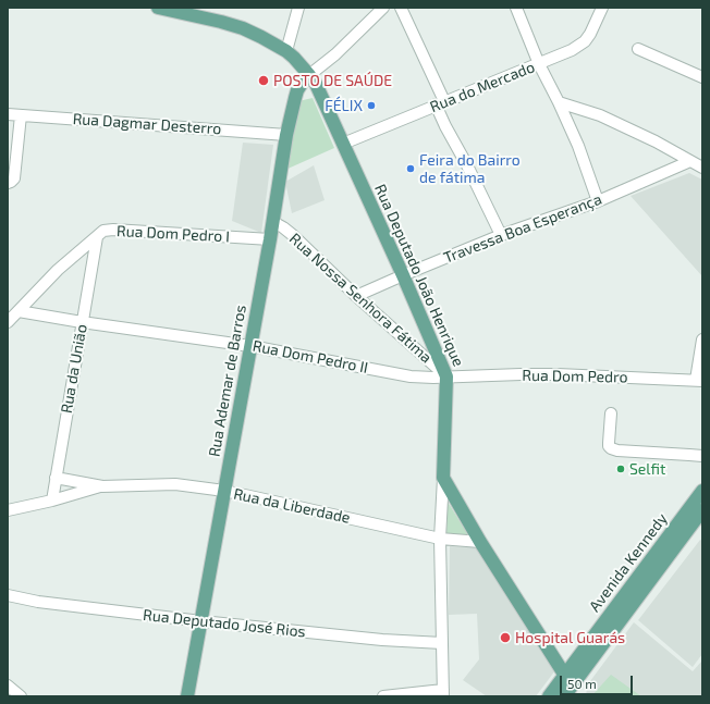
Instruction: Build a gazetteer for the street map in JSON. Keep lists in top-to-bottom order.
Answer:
{
  "streets": {
    "main road": ["Rua Deputado João Henrique", "Rua Ademar de Barros", "Avenida Kennedy"],
    "street": [
      "Rua do Mercado",
      "Rua Dagmar Desterro",
      "Travessa Boa Esperança",
      "Rua Dom Pedro I",
      "Rua Nossa Senhora Fátima",
      "Rua Dom Pedro II",
      "Rua da União",
      "Rua Dom Pedro",
      "Rua da Liberdade",
      "Rua Deputado José Rios"
    ]
  },
  "crossings": [
    ["Rua do Mercado", "Rua Deputado João Henrique"],
    ["Rua Dagmar Desterro", "Rua Ademar de Barros"],
    ["Travessa Boa Esperança", "Rua Deputado João Henrique"],
    ["Travessa Boa Esperança", "Rua Nossa Senhora Fátima"],
    ["Rua Dom Pedro I", "Rua Dom Pedro II"],
    ["Rua Dom Pedro I", "Rua da União"],
    ["Rua Dom Pedro I", "Rua Ademar de Barros"],
    ["Rua Deputado João Henrique", "Rua Nossa Senhora Fátima"],
    ["Rua Deputado João Henrique", "Rua Dom Pedro II"],
    ["Rua Deputado João Henrique", "Rua Dom Pedro"],
    ["Rua Deputado João Henrique", "Rua Ademar de Barros"],
    ["Rua Deputado João Henrique", "Rua da Liberdade"],
    ["Rua Deputado João Henrique", "Rua Deputado José Rios"],
    ["Rua Nossa Senhora Fátima", "Rua Dom Pedro II"],
    ["Rua Nossa Senhora Fátima", "Rua Dom Pedro"],
    ["Rua Nossa Senhora Fátima", "Rua Ademar de Barros"],
    ["Rua Dom Pedro II", "Rua da União"],
    ["Rua Dom Pedro II", "Rua Dom Pedro"],
    ["Rua Dom Pedro II", "Rua Ademar de Barros"],
    ["Rua da União", "Rua da Liberdade"],
    ["Rua Ademar de Barros", "Rua da Liberdade"],
    ["Rua Ademar de Barros", "Rua Deputado José Rios"]
  ],
  "places": [
    "POSTO DE SAÚDE",
    "FÉLIX",
    "Feira do Bairro de fátima",
    "Selfit",
    "Hospital Guarás"
  ],
  "scale_bar": "50 m"
}
